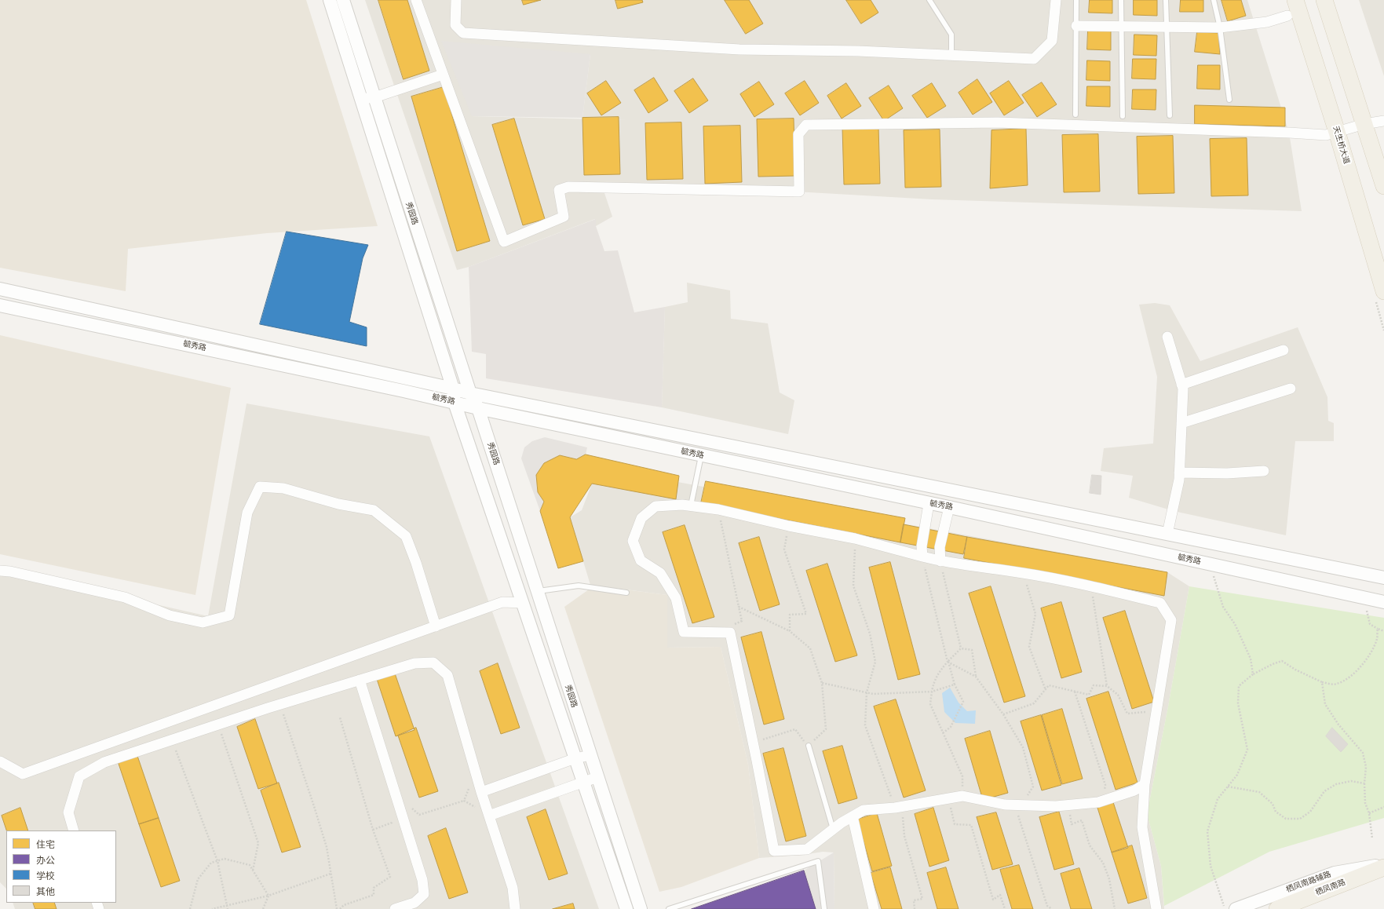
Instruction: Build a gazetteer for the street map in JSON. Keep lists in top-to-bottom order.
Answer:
{
  "streets": {
    "main road": ["天生桥大道", "栖凤南路"],
    "street": ["秀园路", "毓秀路", "栖凤南路辅路"]
  },
  "crossings": [
    ["秀园路", "毓秀路"]
  ],
  "legend": [
    "住宅",
    "办公",
    "学校",
    "其他"
  ]
}
